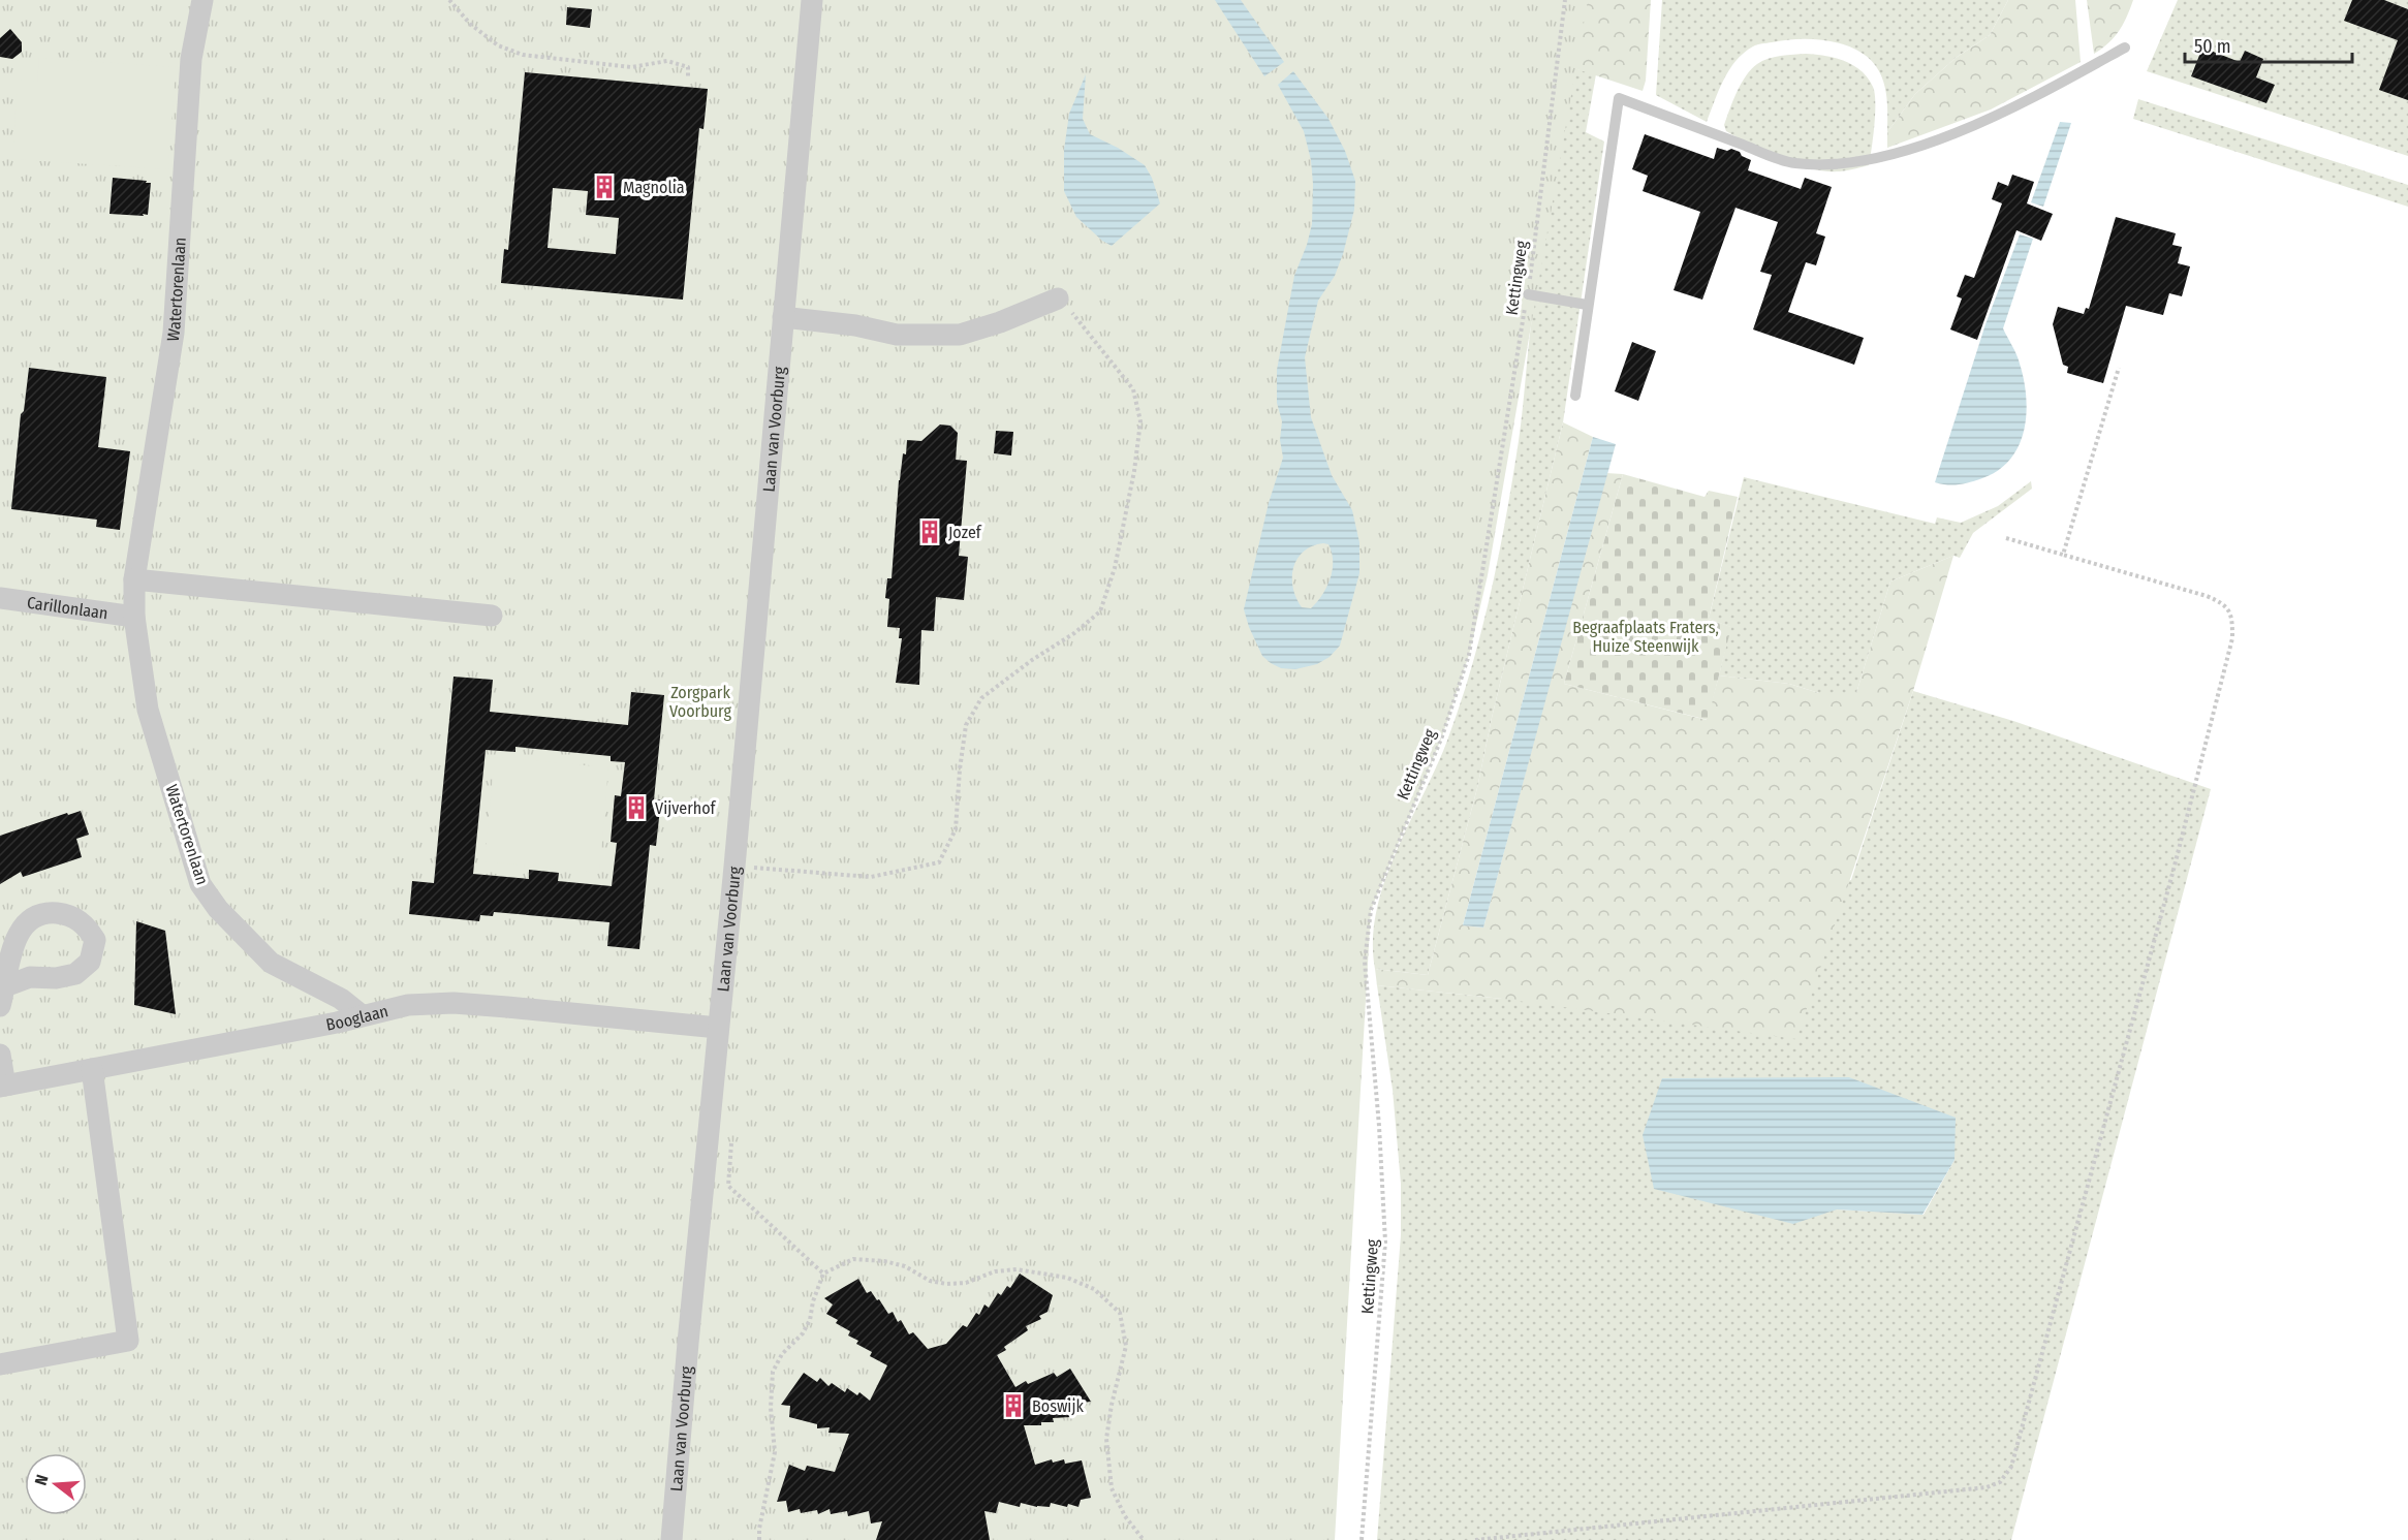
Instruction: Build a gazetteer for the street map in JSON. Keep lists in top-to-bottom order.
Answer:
{
  "streets": {
    "street": [
      "Watertorenlaan",
      "Laan van Voorburg",
      "Carillonlaan",
      "Booglaan"
    ],
    "path": ["Kettingweg"]
  },
  "crossings": [
    ["Watertorenlaan", "Carillonlaan"],
    ["Watertorenlaan", "Booglaan"],
    ["Laan van Voorburg", "Booglaan"]
  ],
  "parks": ["Begraafplaats Fraters, Huize Steenwijk", "Zorgpark Voorburg"],
  "places": {
    "building": [
      "Magnolia",
      "Jozef",
      "Vijverhof",
      "Boswijk"
    ]
  },
  "scale_bar": "50 m",
  "north": "left"
}
